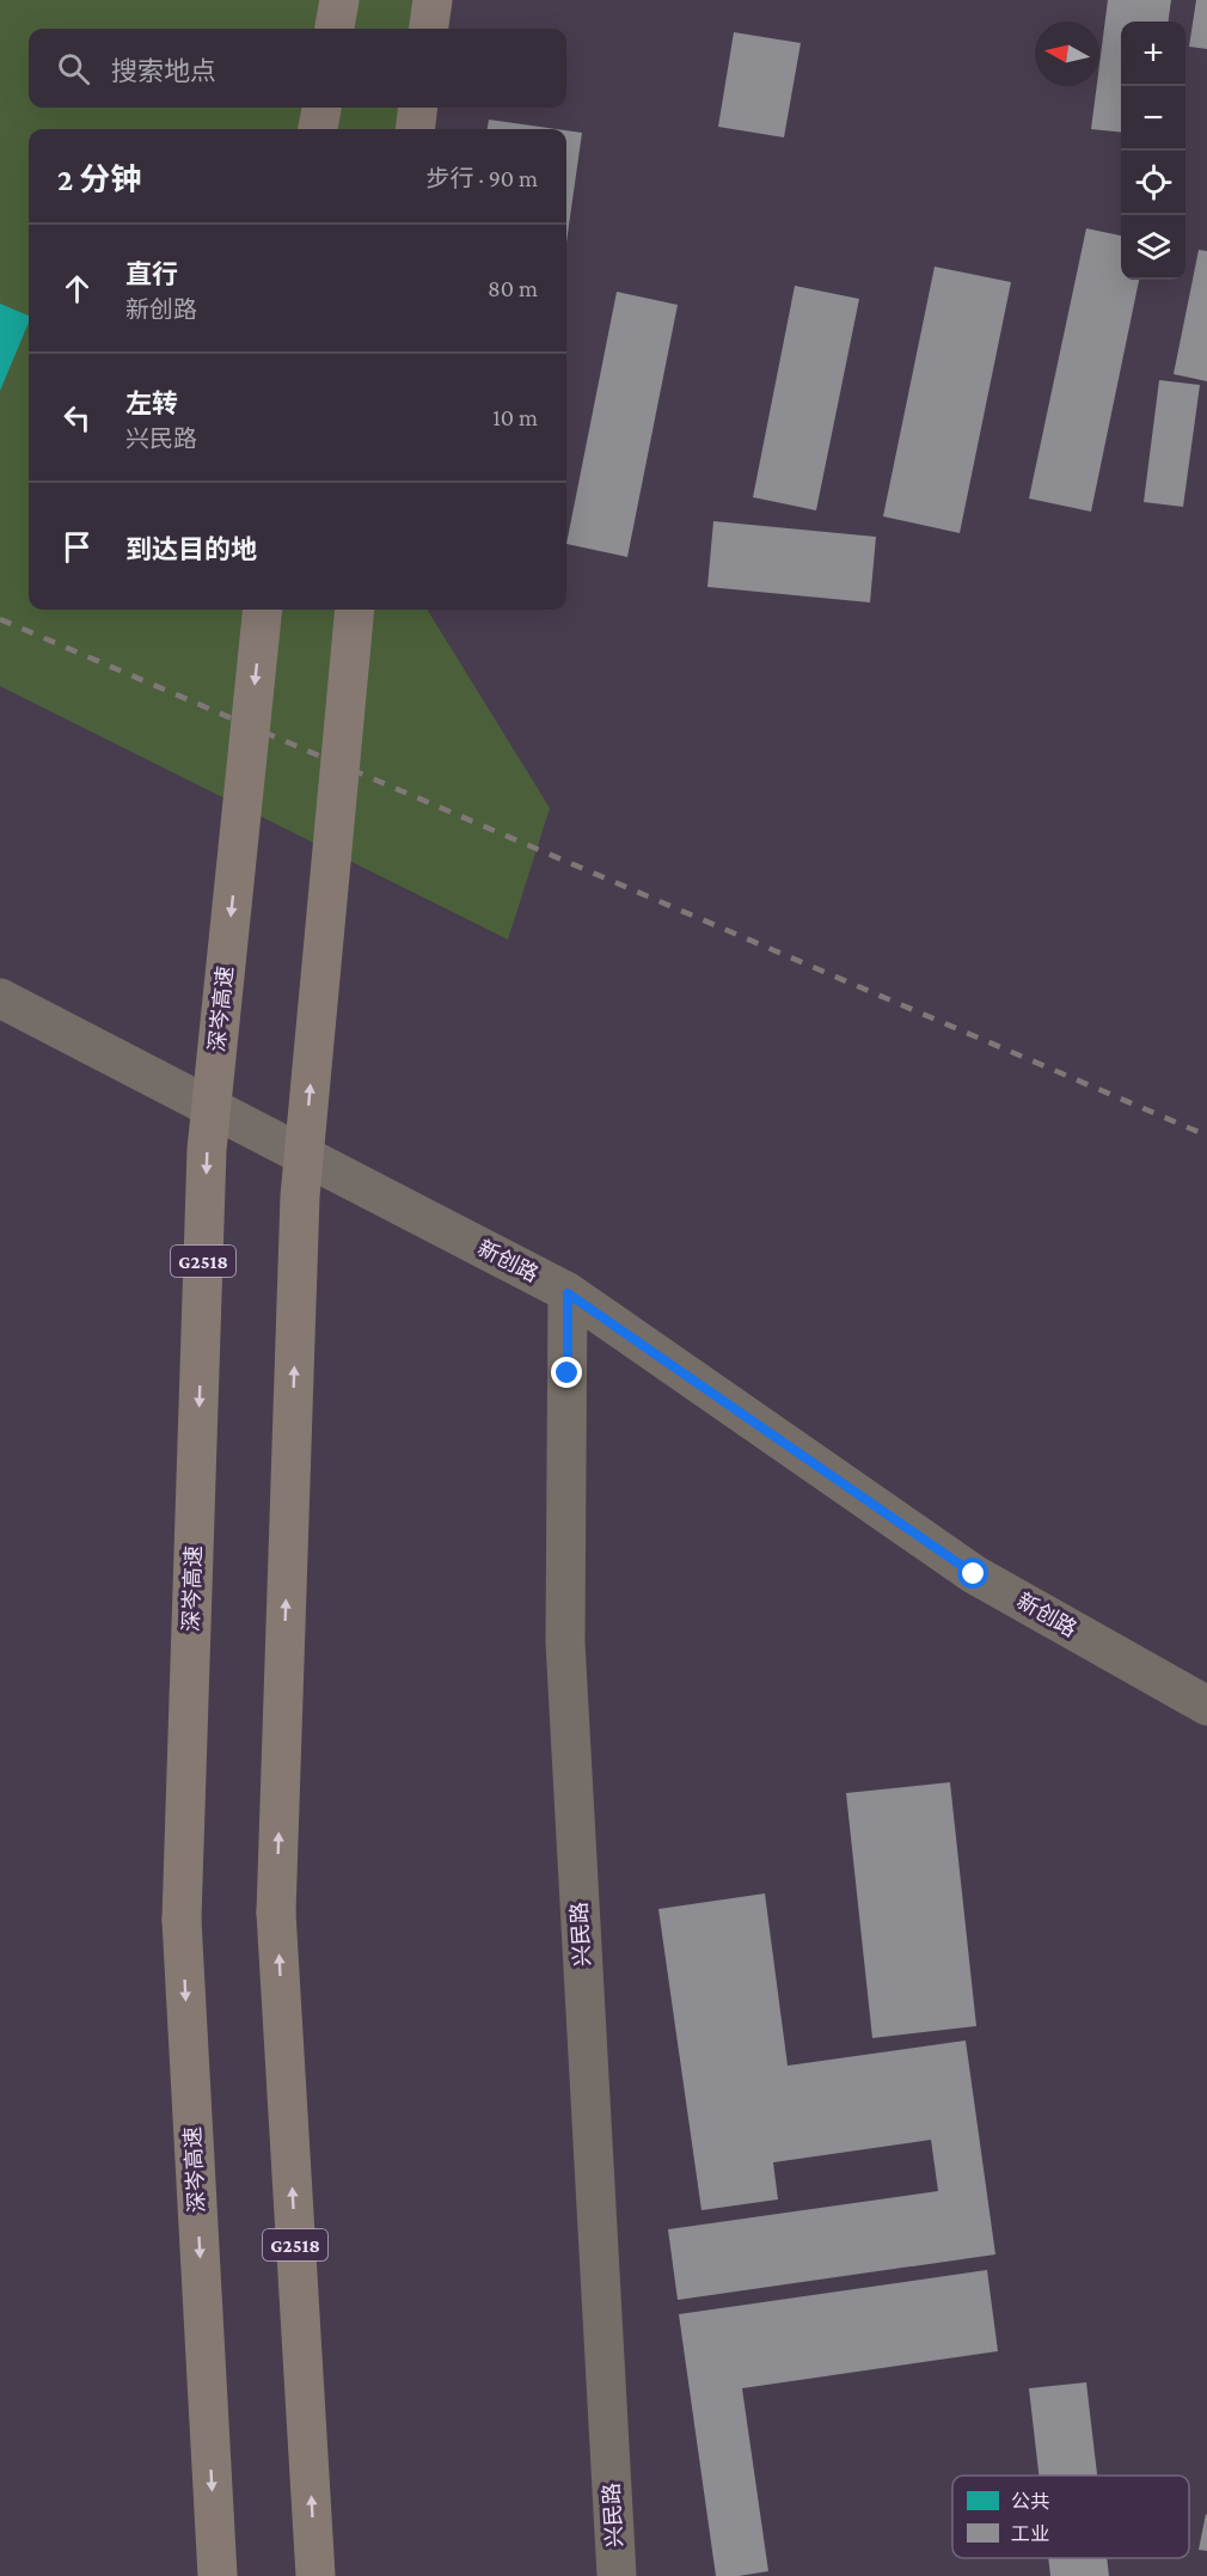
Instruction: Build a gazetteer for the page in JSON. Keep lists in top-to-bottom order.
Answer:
{
  "streets": {
    "highway": ["深岑高速", "G2518"],
    "street": ["新创路", "兴民路"]
  },
  "crossings": [
    ["新创路", "兴民路"]
  ],
  "legend": ["公共", "工业"],
  "north": "left",
  "page": {
    "map_buttons": ["+", "−"],
    "search": "搜索地点",
    "heading": ["2 分钟", "步行 · 90 m"],
    "list": [
      ["直行", "新创路", "80 m"],
      ["左转", "兴民路", "10 m"],
      "到达目的地"
    ]
  }
}
